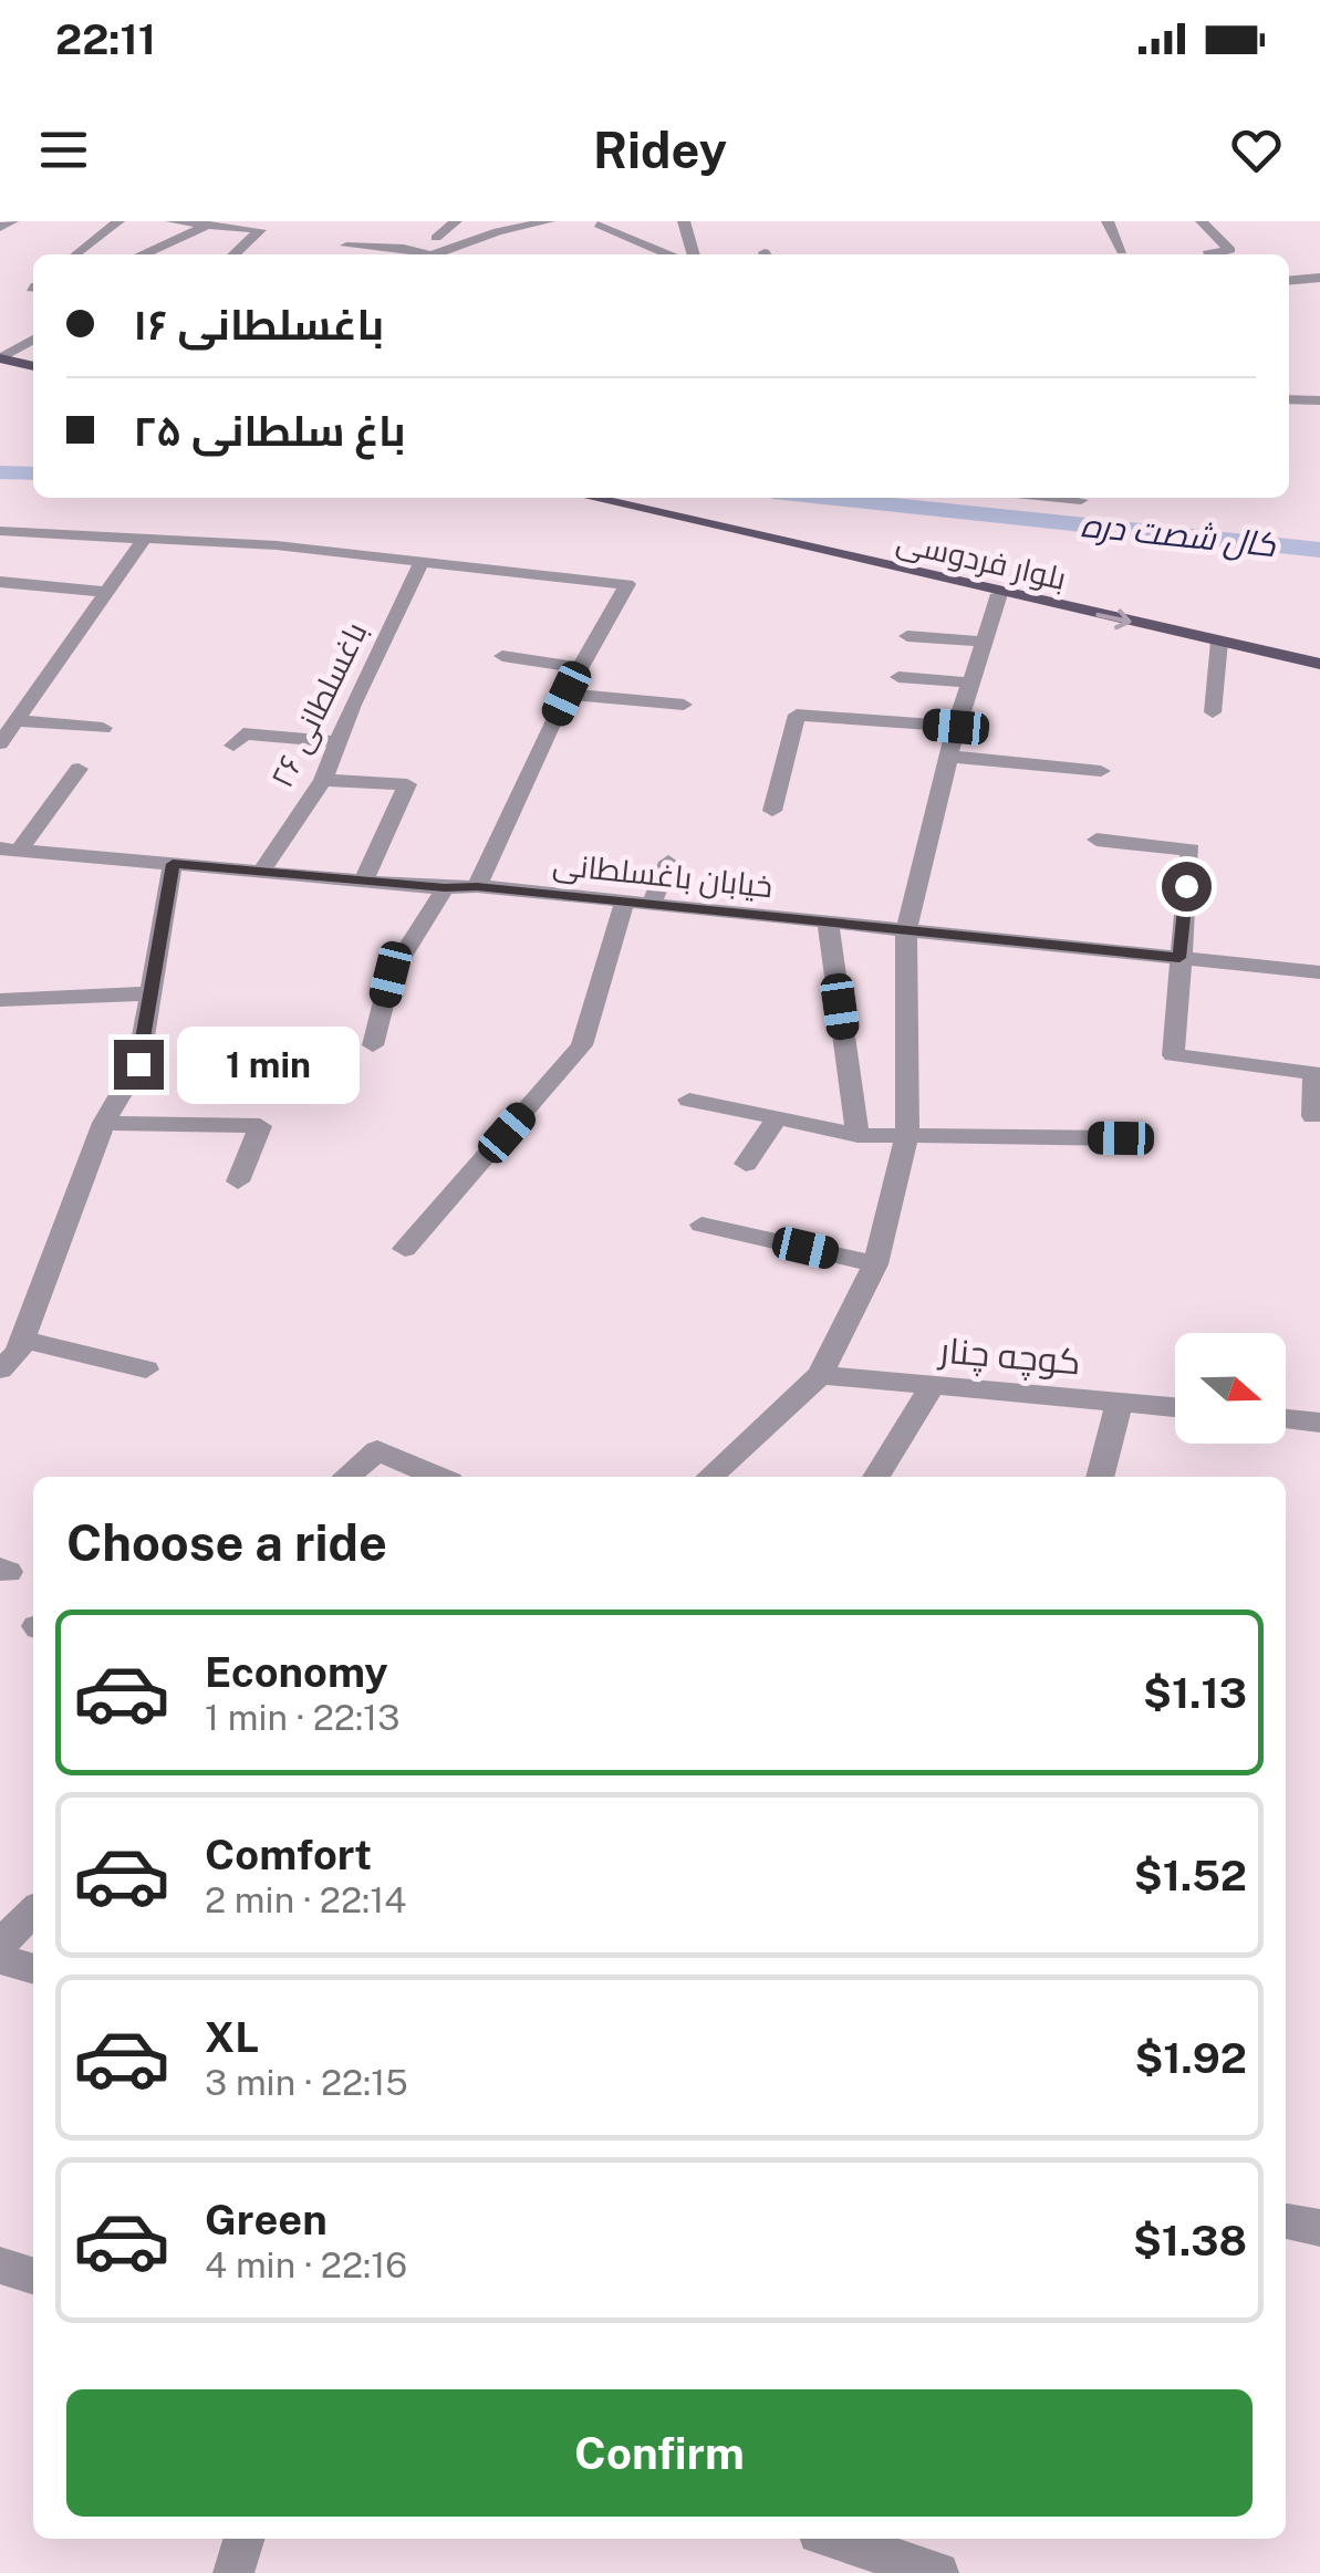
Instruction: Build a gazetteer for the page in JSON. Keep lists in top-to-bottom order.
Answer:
{
  "streets": {
    "main road": ["بلوار فردوسی"],
    "street": ["باغسلطانی ۲۶", "خیابان باغسلطانی", "کوچه چنار"]
  },
  "crossings": [
    ["باغسلطانی ۲۶", "خیابان باغسلطانی"]
  ],
  "water": ["کال شصت دره"],
  "north": "right",
  "page": {
    "status": "22:11",
    "header": "Ridey",
    "banner": ["باغسلطانی ۱۶", "باغ سلطانی ۲۵"],
    "bubble": "1 min",
    "heading": "Choose a ride",
    "list": [
      {
        "name": "Economy",
        "note": "1 min · 22:13",
        "value": "$1.13"
      },
      {
        "name": "Comfort",
        "note": "2 min · 22:14",
        "value": "$1.52"
      },
      {
        "name": "XL",
        "note": "3 min · 22:15",
        "value": "$1.92"
      },
      {
        "name": "Green",
        "note": "4 min · 22:16",
        "value": "$1.38"
      }
    ],
    "buttons": "Confirm"
  }
}
